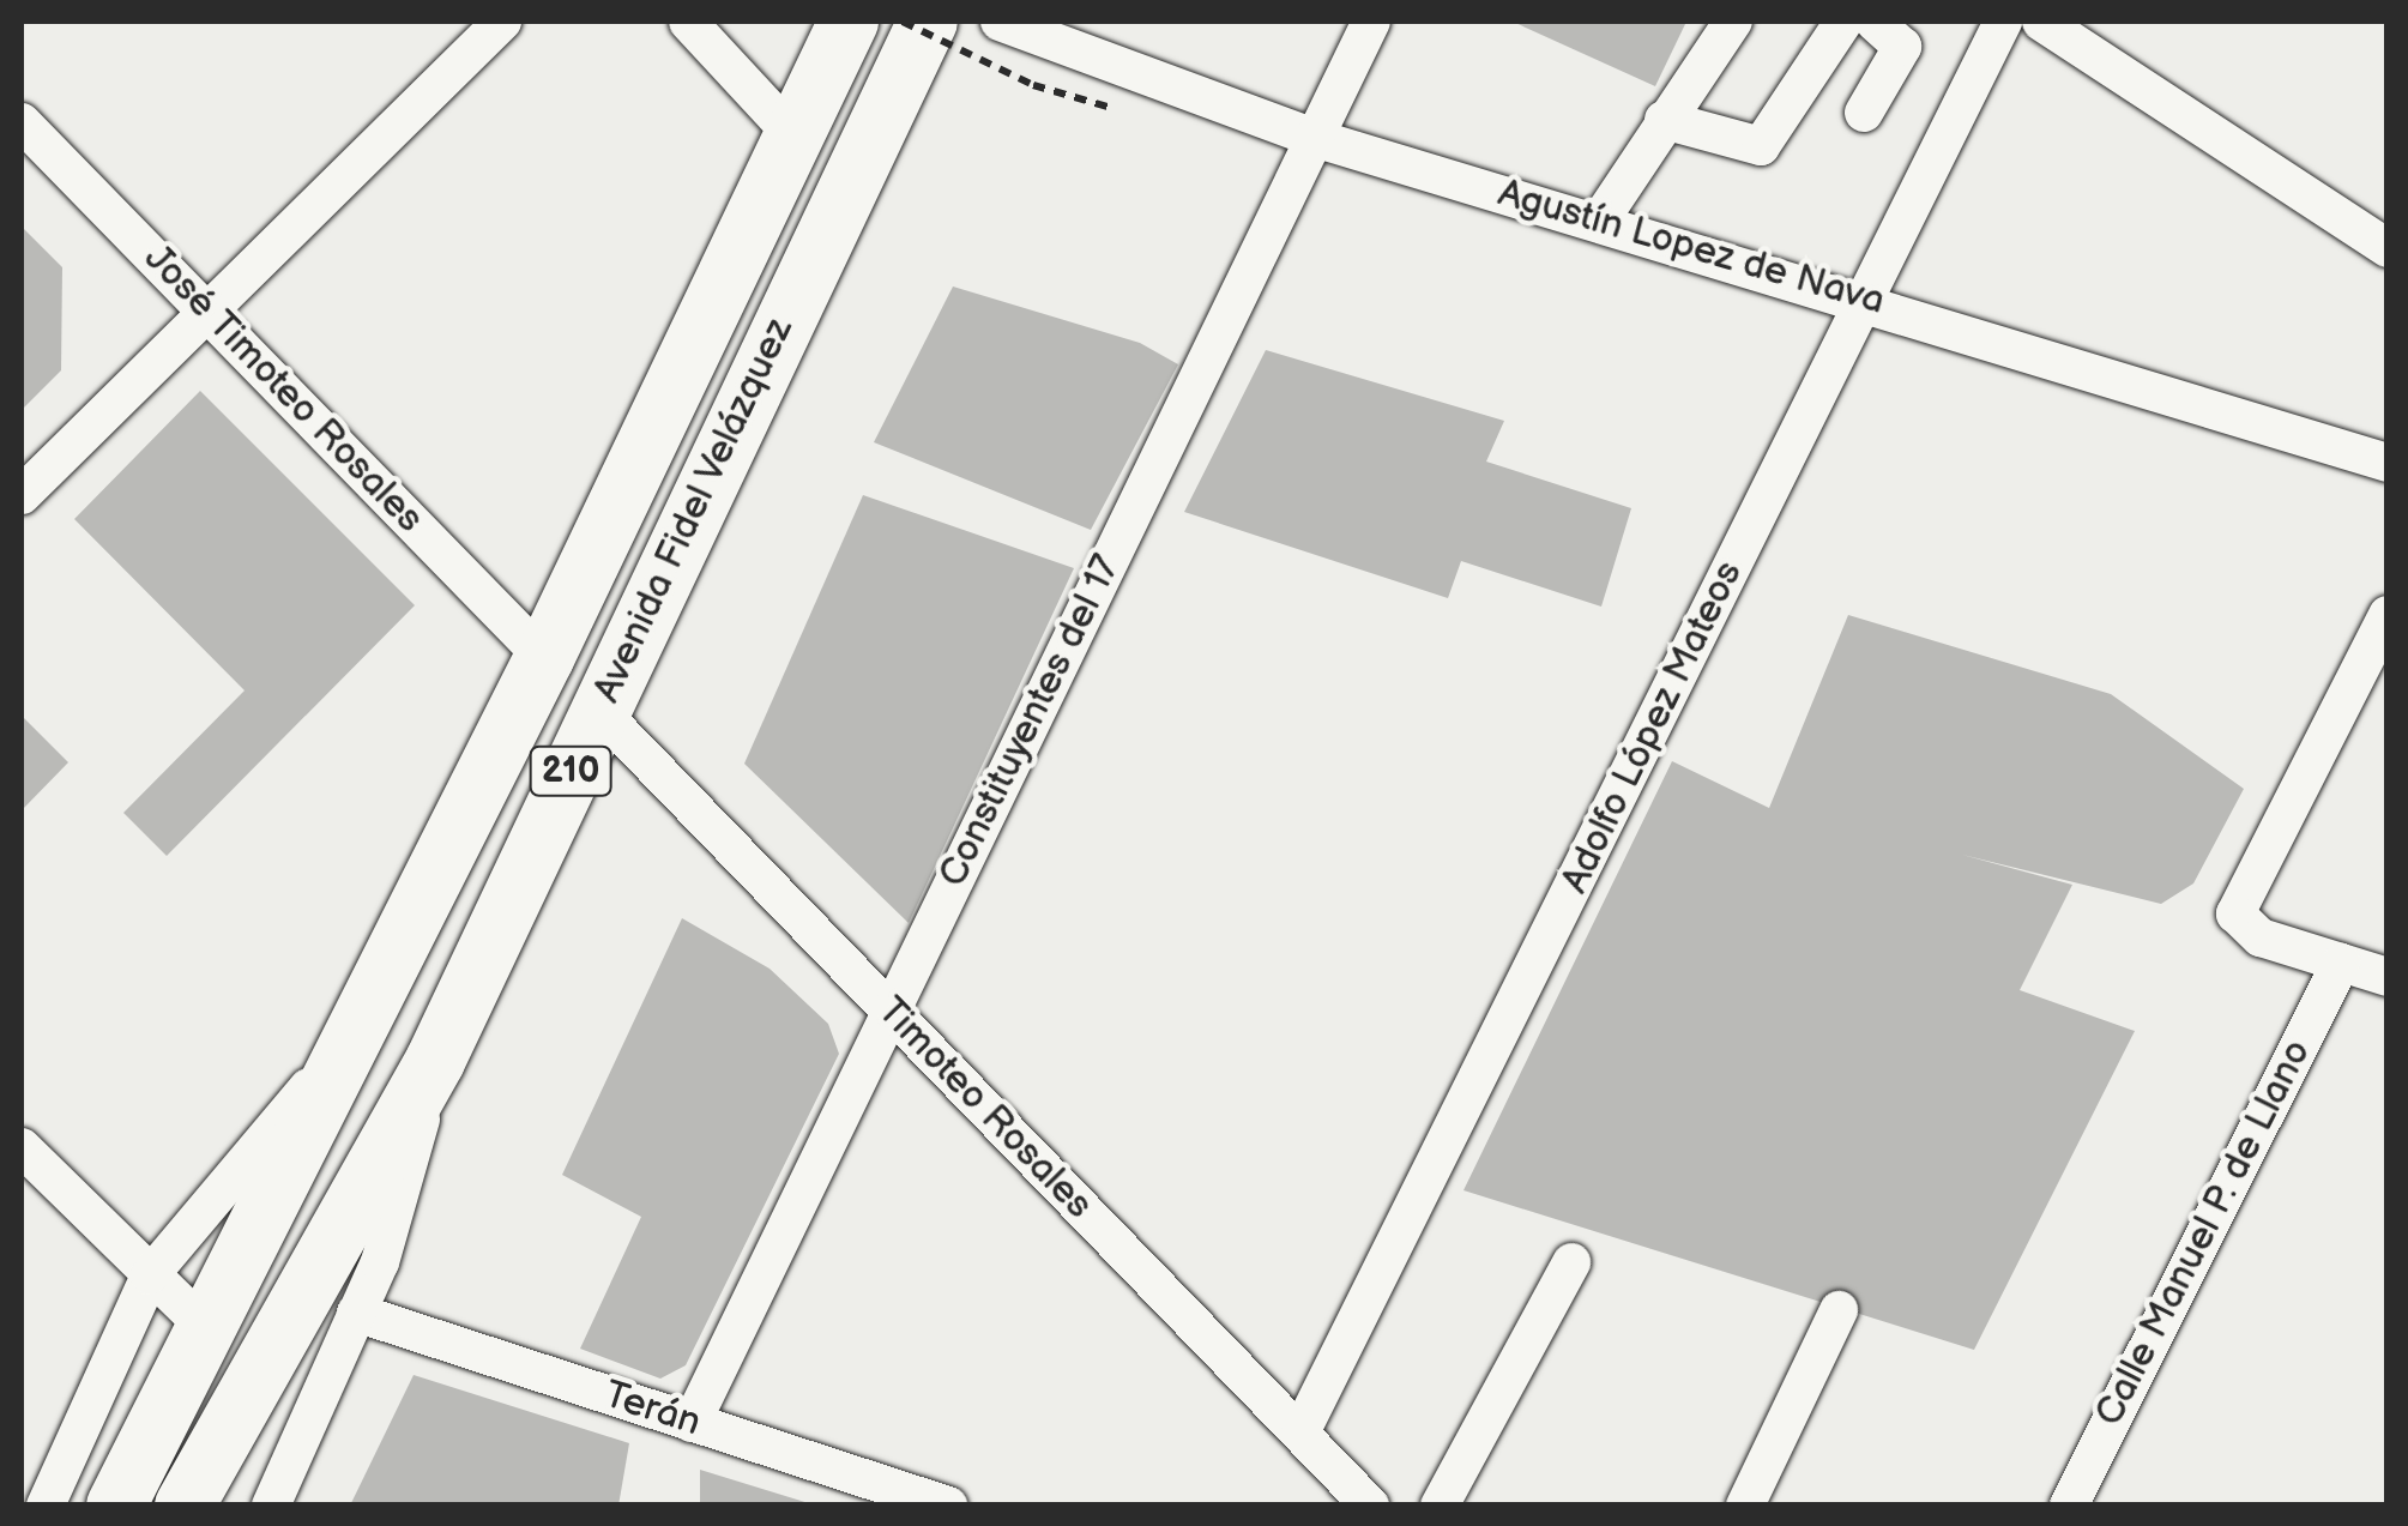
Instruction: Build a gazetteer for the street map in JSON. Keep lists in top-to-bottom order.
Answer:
{
  "streets": {
    "highway": ["Avenida Fidel Velázquez", "210"],
    "street": [
      "Agustín Lopez de Nava",
      "José Timoteo Rosales",
      "Constituyentes del 17",
      "Adolfo López Mateos",
      "Timoteo Rosales",
      "Calle Manuel P. de Llano",
      "Terán"
    ]
  },
  "crossings": [
    ["Agustín Lopez de Nava", "Constituyentes del 17"],
    ["Agustín Lopez de Nava", "Adolfo López Mateos"],
    ["José Timoteo Rosales", "Avenida Fidel Velázquez"],
    ["Avenida Fidel Velázquez", "Timoteo Rosales"],
    ["Constituyentes del 17", "Timoteo Rosales"],
    ["Constituyentes del 17", "Terán"],
    ["Adolfo López Mateos", "Timoteo Rosales"]
  ]
}
